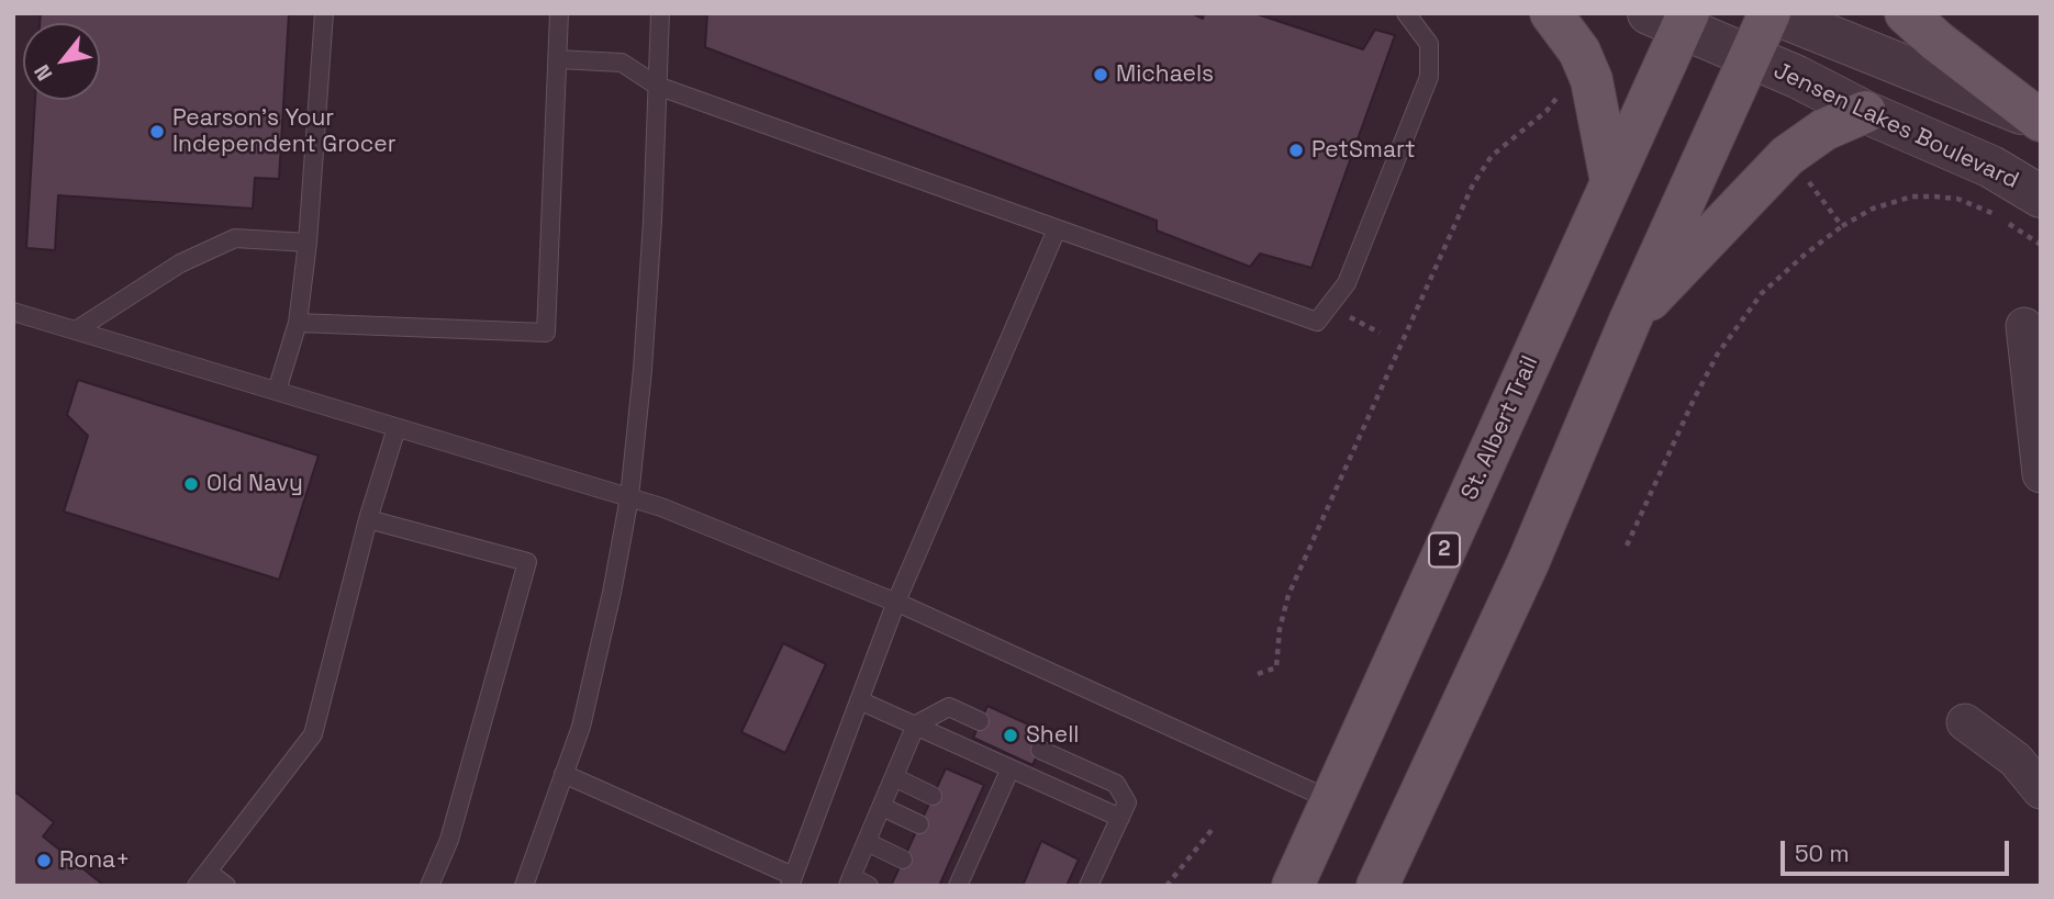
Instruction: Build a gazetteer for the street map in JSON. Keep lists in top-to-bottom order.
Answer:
{
  "streets": {
    "main road": ["St. Albert Trail", "2"],
    "street": ["Jensen Lakes Boulevard"]
  },
  "crossings": [
    ["Jensen Lakes Boulevard", "St. Albert Trail"]
  ],
  "places": [
    "Michaels",
    "Pearson's Your Independent Grocer",
    "PetSmart",
    "Old Navy",
    "Shell",
    "Rona+"
  ],
  "scale_bar": "50 m",
  "north": "bottom left"
}
